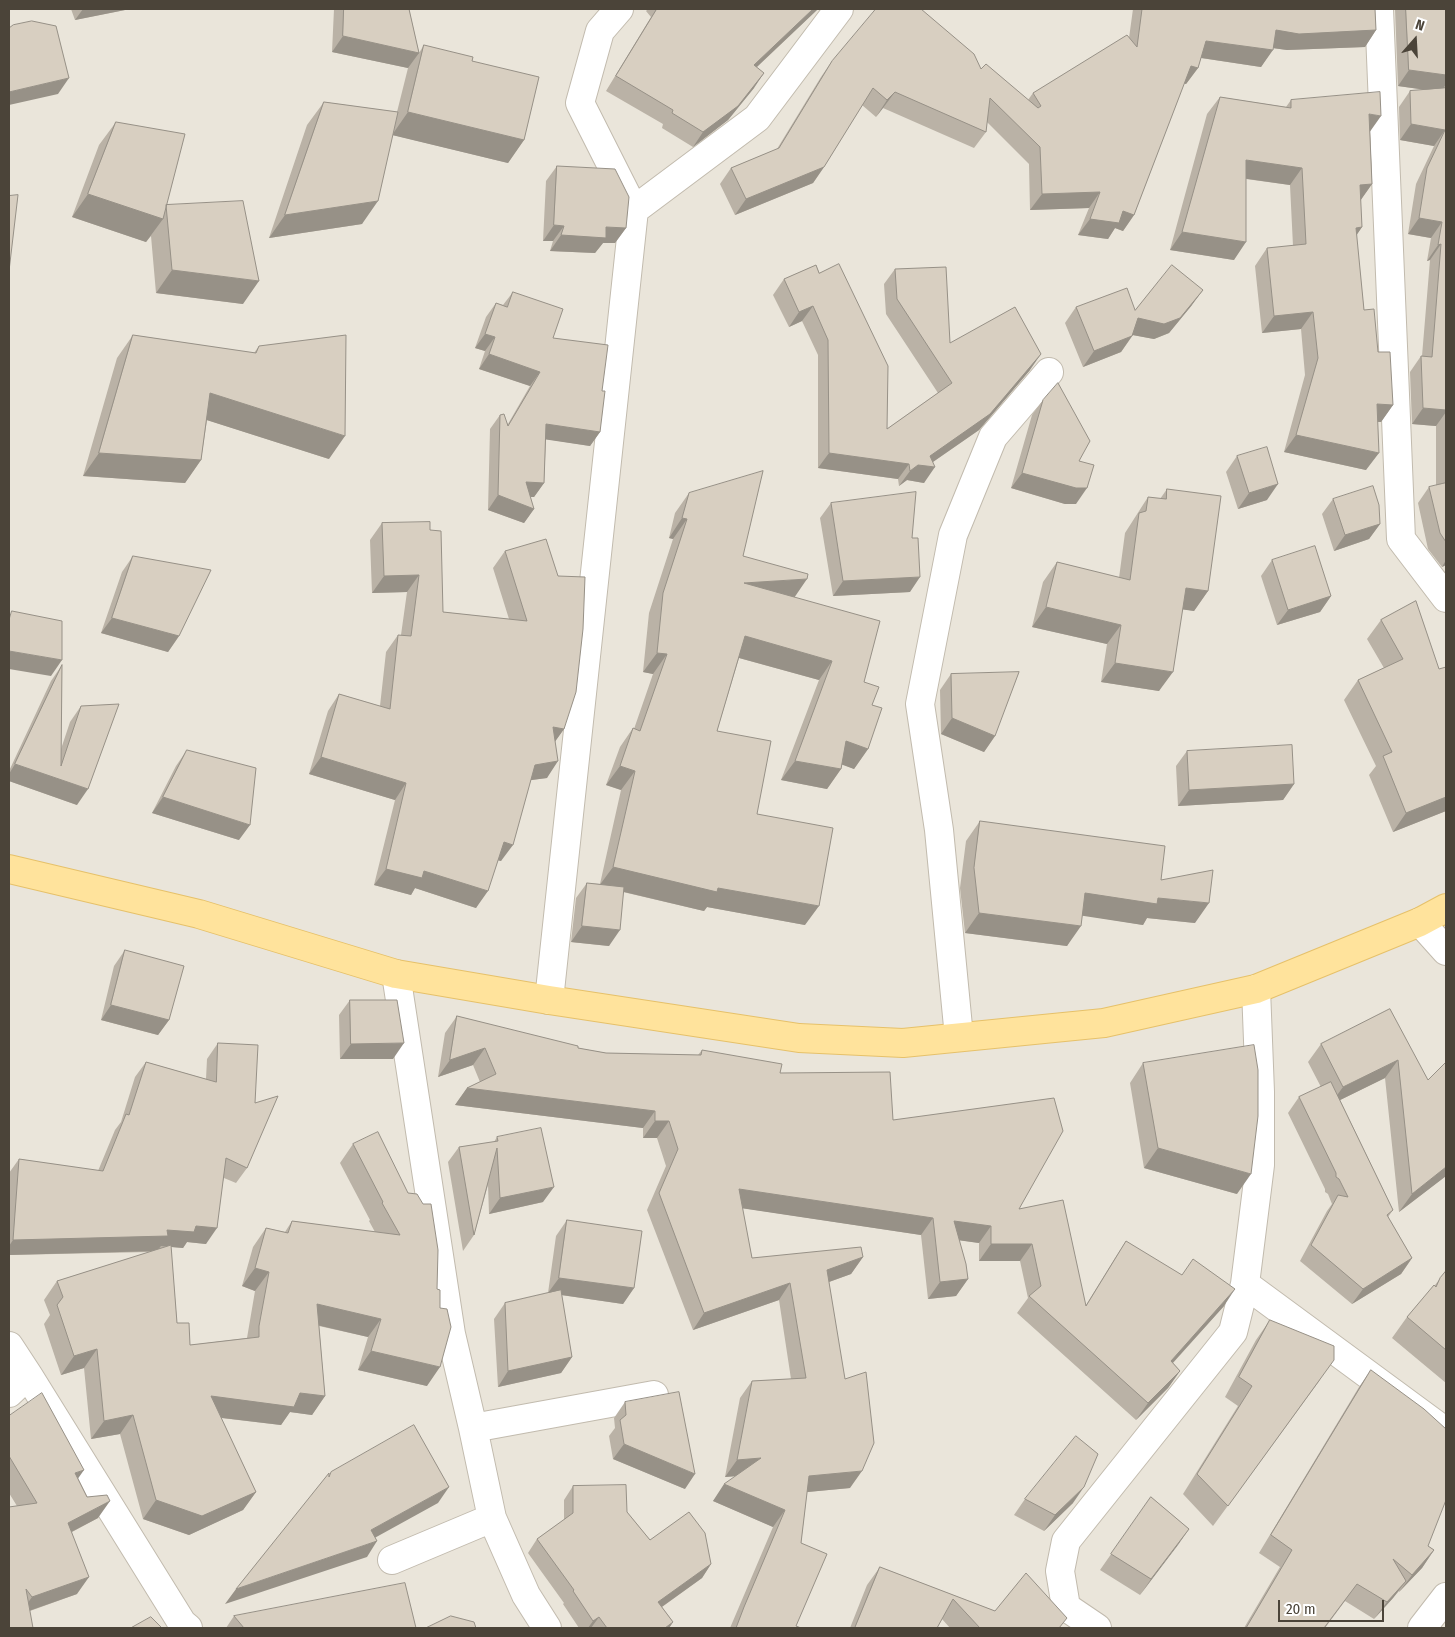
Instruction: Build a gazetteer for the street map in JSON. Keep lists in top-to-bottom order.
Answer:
{
  "scale_bar": "20 m",
  "north": "top"
}
